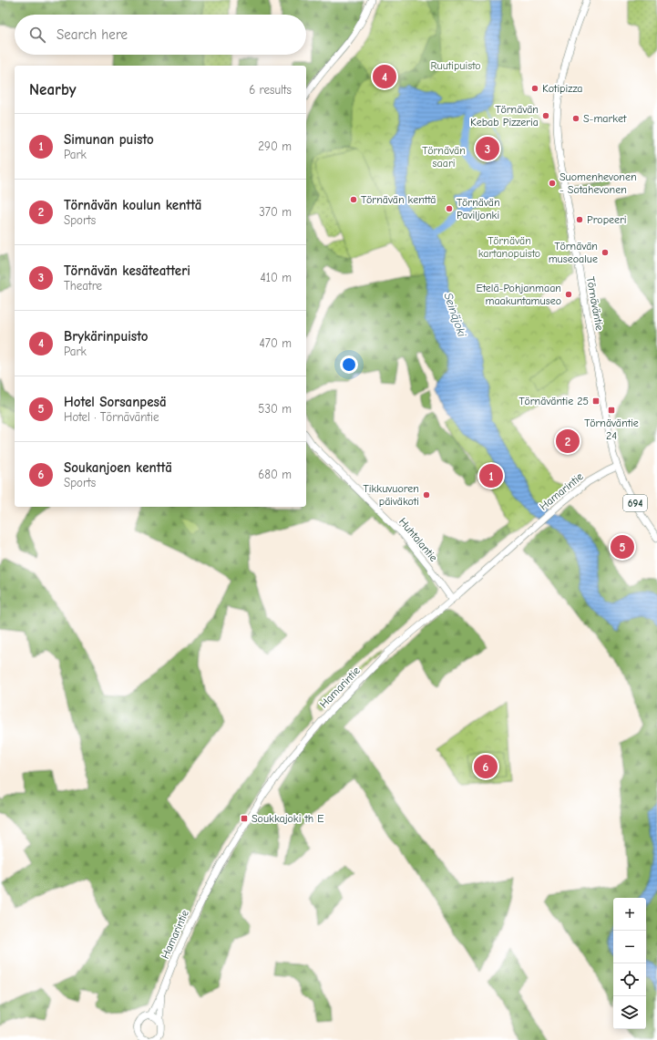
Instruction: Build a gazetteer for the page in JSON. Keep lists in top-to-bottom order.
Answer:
{
  "streets": {
    "main road": [
      "Törnäväntie",
      "Hamarintie",
      "694",
      "Huhtalantie"
    ]
  },
  "crossings": [
    ["Törnäväntie", "Hamarintie"],
    ["Hamarintie", "Huhtalantie"]
  ],
  "water": ["Seinäjoki"],
  "parks": ["Ruutipuisto", "Törnävän saari", "Törnävän kartanopuisto"],
  "places": {
    "other": [
      "Kotipizza",
      "Törnävän Kebab Pizzeria",
      "S-market",
      "Suomenhevonen - Sotahevonen",
      "Törnävän kenttä",
      "Törnävän Paviljonki",
      "Propeeri",
      "Törnävän museoalue",
      "Etelä-Pohjanmaan maakuntamuseo",
      "Tikkuvuoren päiväkoti"
    ],
    "transit": ["Törnäväntie 25", "Törnäväntie 24", "Soukkajoki th E"]
  },
  "page": {
    "search": "Search here",
    "pins": [
      "4",
      "3",
      "2",
      "1",
      "5",
      "6"
    ],
    "heading": ["Nearby", "6 results"],
    "list": [
      {
        "mark": "1",
        "name": "Simunan puisto",
        "note": "Park",
        "value": "290 m"
      },
      {
        "mark": "2",
        "name": "Törnävän koulun kenttä",
        "note": "Sports",
        "value": "370 m"
      },
      {
        "mark": "3",
        "name": "Törnävän kesäteatteri",
        "note": "Theatre",
        "value": "410 m"
      },
      {
        "mark": "4",
        "name": "Brykärinpuisto",
        "note": "Park",
        "value": "470 m"
      },
      {
        "mark": "5",
        "name": "Hotel Sorsanpesä",
        "note": "Hotel · Törnäväntie",
        "value": "530 m"
      },
      {
        "mark": "6",
        "name": "Soukanjoen kenttä",
        "note": "Sports",
        "value": "680 m"
      }
    ],
    "map_buttons": ["+", "−"]
  }
}
